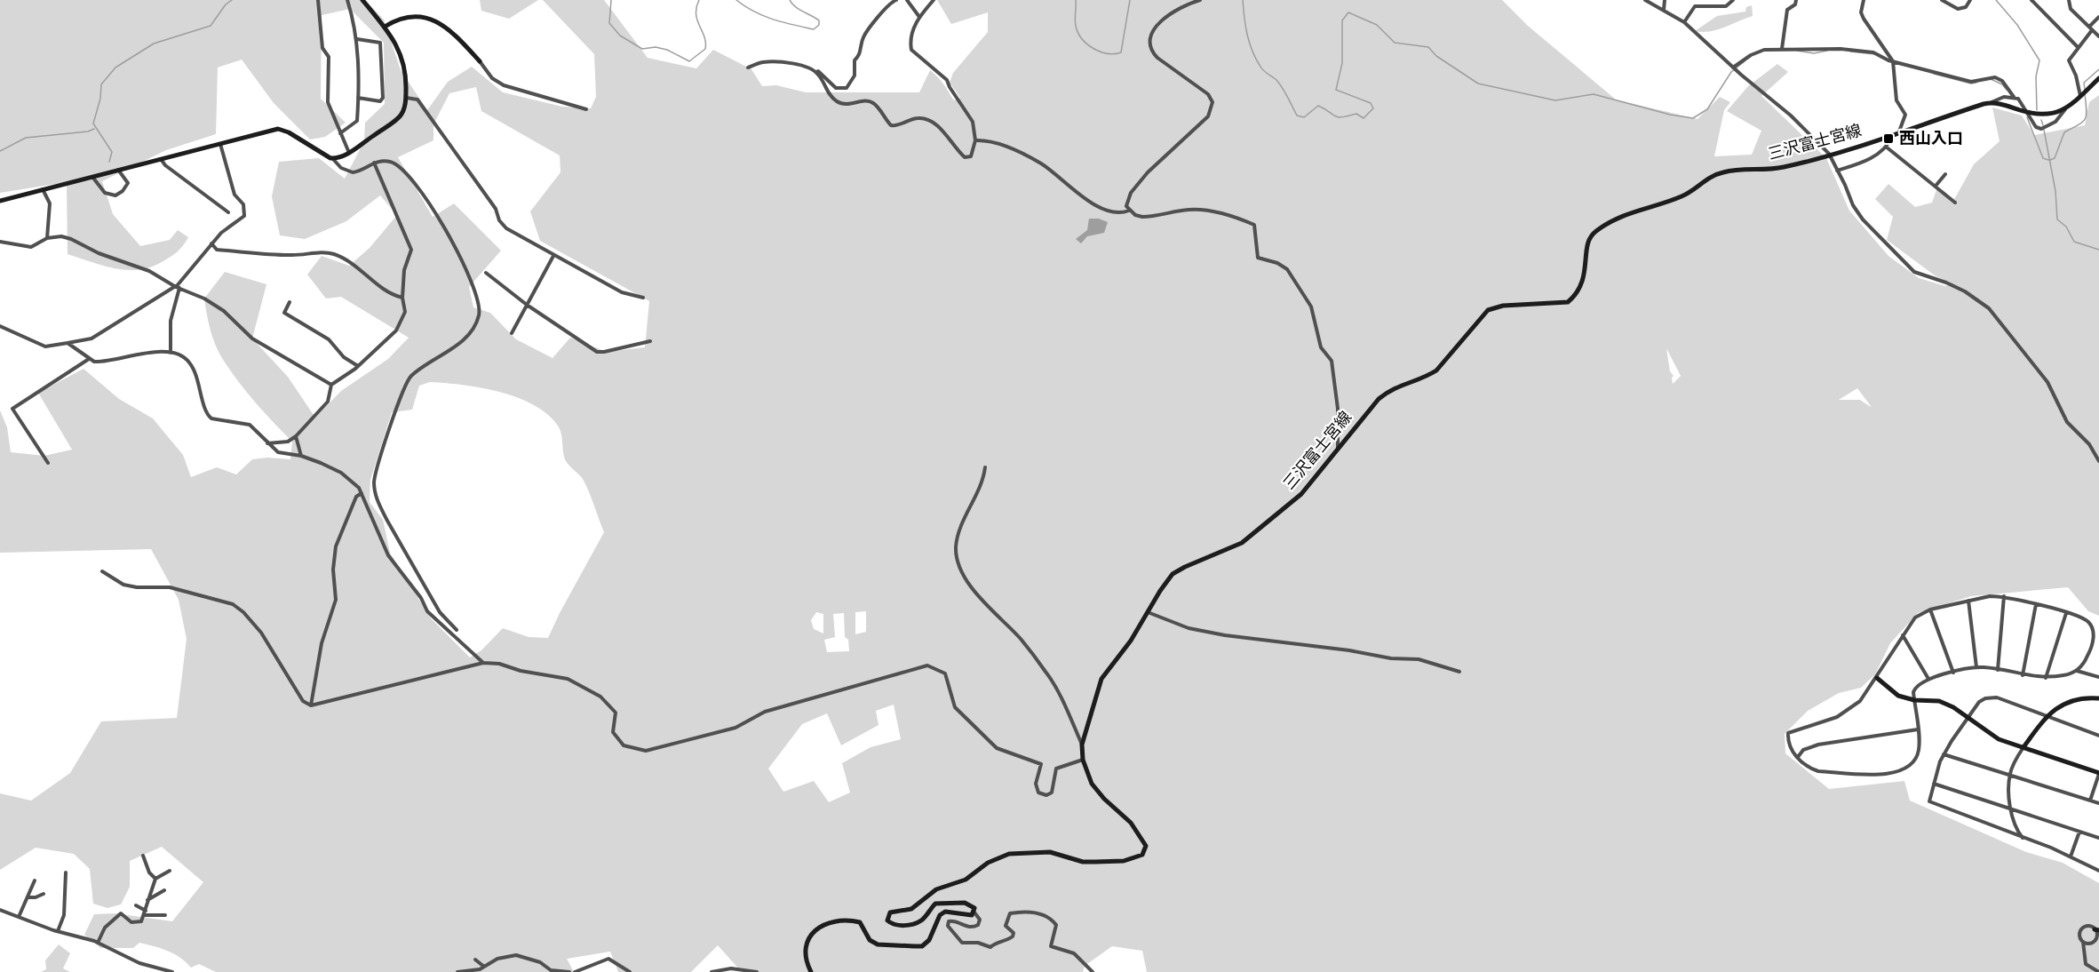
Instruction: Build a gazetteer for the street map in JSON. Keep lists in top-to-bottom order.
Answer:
{
  "streets": {
    "main road": ["三沢富士宮線"]
  },
  "places": {
    "transit": ["西山入口"]
  }
}
